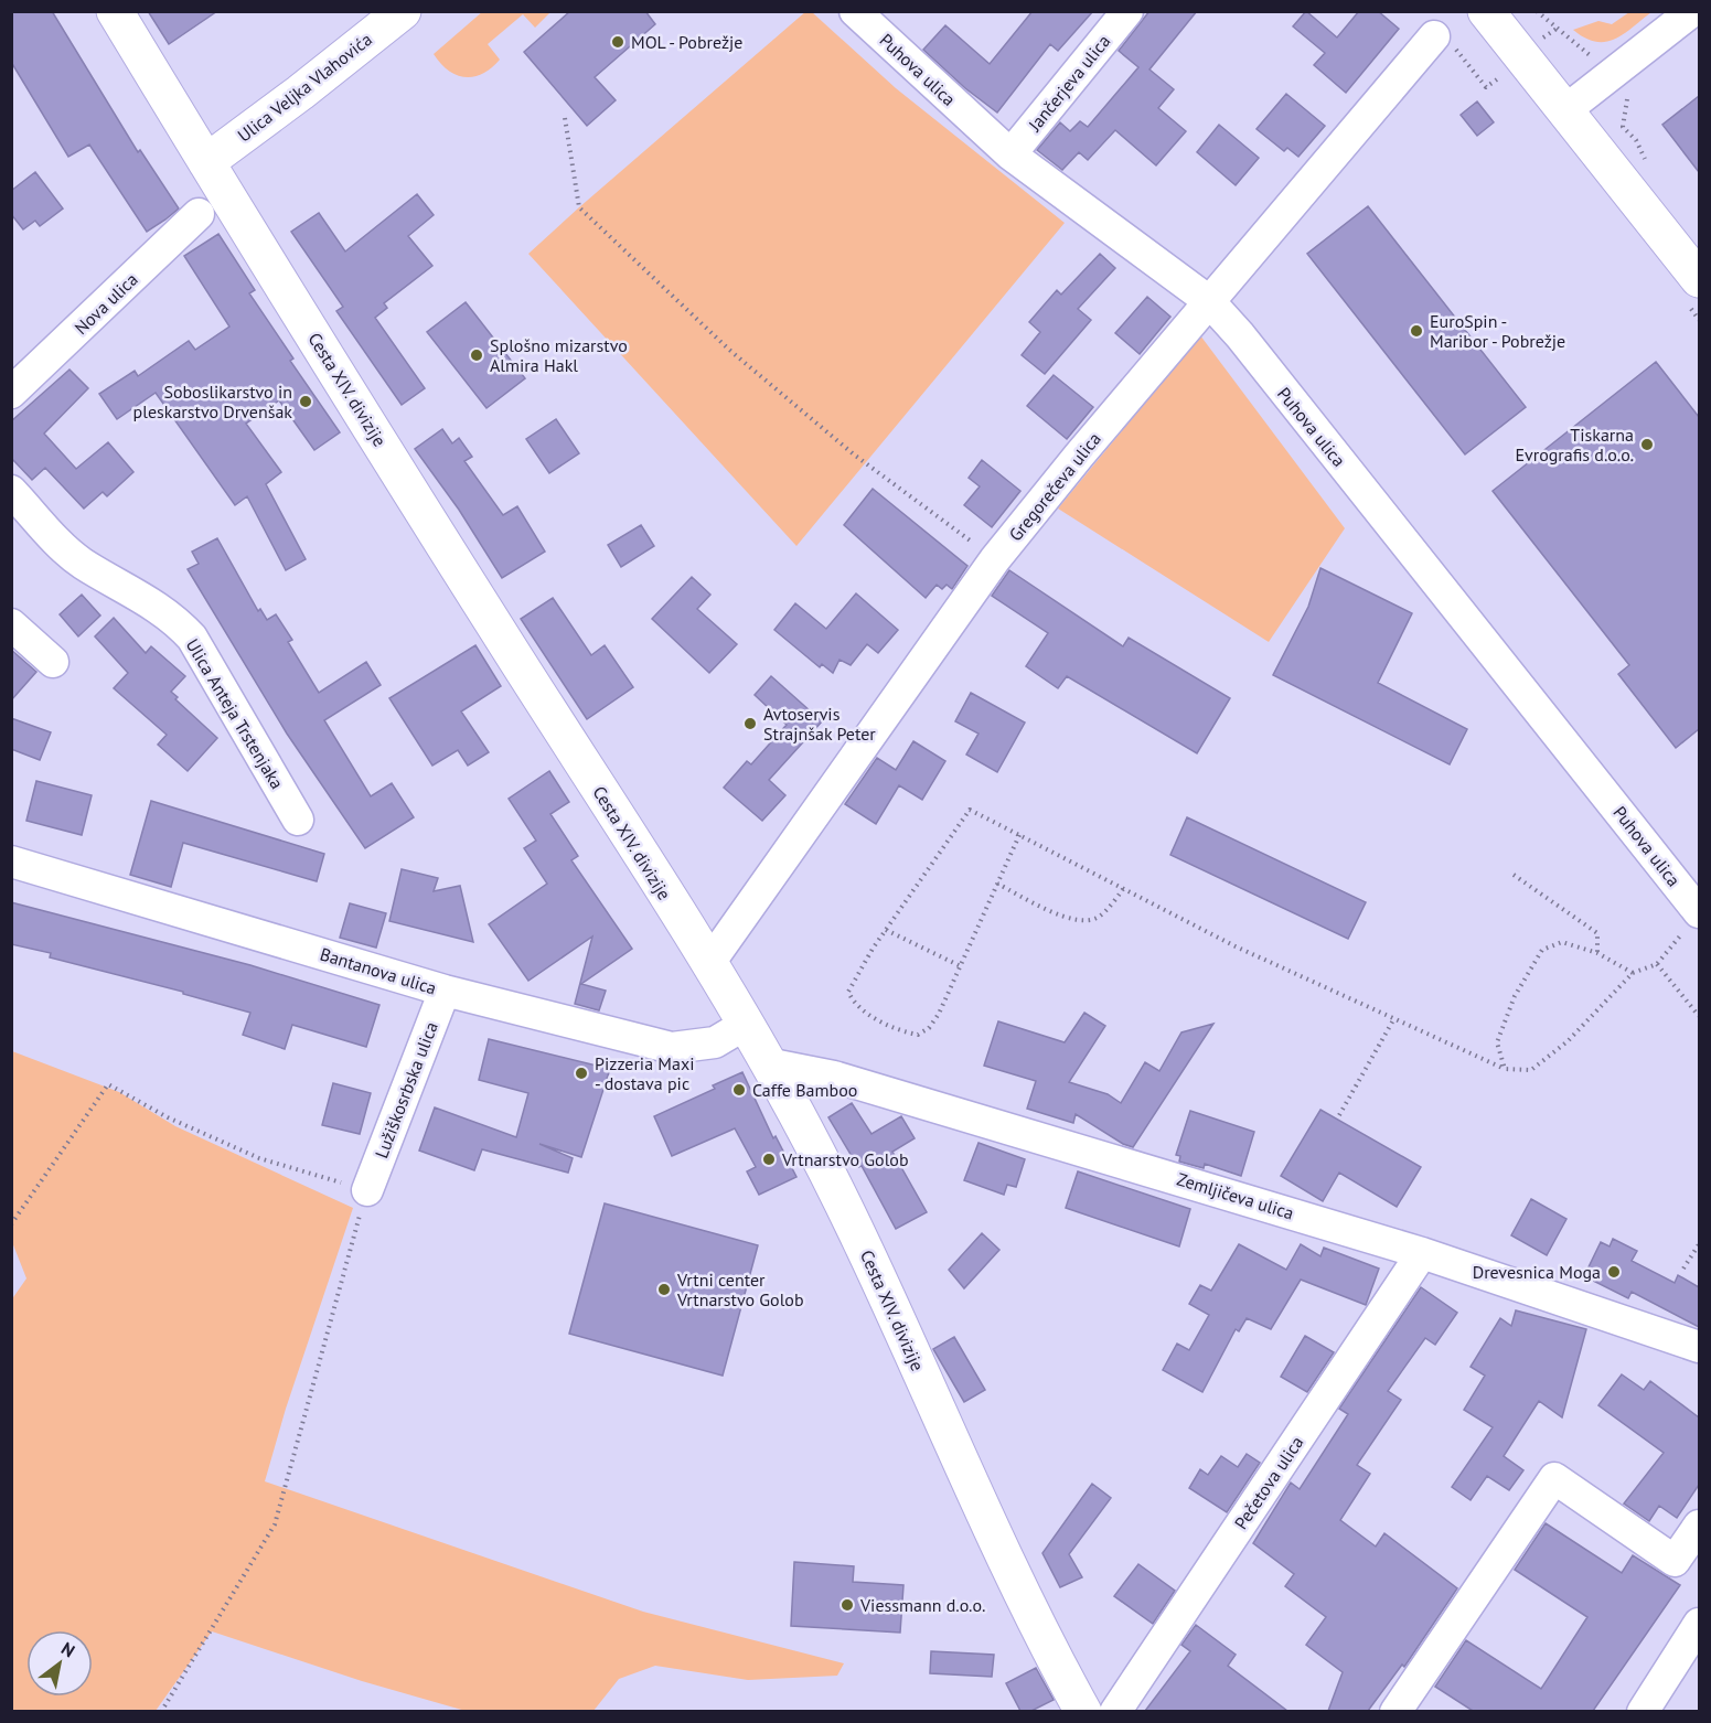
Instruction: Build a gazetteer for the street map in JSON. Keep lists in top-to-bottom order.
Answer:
{
  "streets": {
    "street": [
      "Puhova ulica",
      "Jančerjeva ulica",
      "Ulica Veljka Vlahovića",
      "Nova ulica",
      "Cesta XIV. divizije",
      "Gregorečeva ulica",
      "Ulica Anteja Trstenjaka",
      "Bantanova ulica",
      "Lužiškosrbska ulica",
      "Zemljičeva ulica",
      "Pečetova ulica"
    ]
  },
  "crossings": [
    ["Puhova ulica", "Jančerjeva ulica"],
    ["Puhova ulica", "Gregorečeva ulica"],
    ["Ulica Veljka Vlahovića", "Cesta XIV. divizije"],
    ["Cesta XIV. divizije", "Gregorečeva ulica"],
    ["Cesta XIV. divizije", "Bantanova ulica"],
    ["Cesta XIV. divizije", "Zemljičeva ulica"],
    ["Bantanova ulica", "Lužiškosrbska ulica"],
    ["Zemljičeva ulica", "Pečetova ulica"]
  ],
  "places": [
    "MOL - Pobrežje",
    "EuroSpin - Maribor - Pobrežje",
    "Splošno mizarstvo Almira Hakl",
    "Soboslikarstvo in pleskarstvo Drvenšak",
    "Tiskarna Evrografis d.o.o.",
    "Avtoservis Strajnšak Peter",
    "Pizzeria Maxi - dostava pic",
    "Caffe Bamboo",
    "Vrtnarstvo Golob",
    "Drevesnica Moga",
    "Vrtni center Vrtnarstvo Golob",
    "Viessmann d.o.o."
  ],
  "north": "top right"
}
